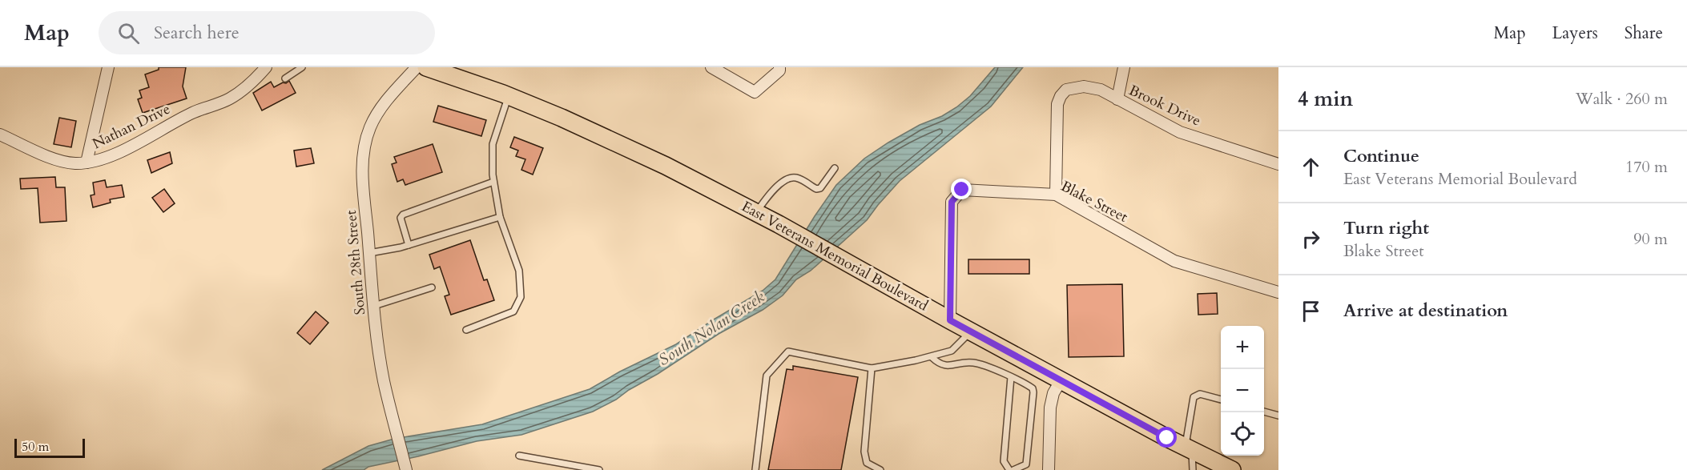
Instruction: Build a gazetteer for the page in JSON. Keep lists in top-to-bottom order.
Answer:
{
  "streets": {
    "main road": ["East Veterans Memorial Boulevard"],
    "street": [
      "Brook Drive",
      "Nathan Drive",
      "Blake Street",
      "South 28th Street"
    ]
  },
  "crossings": [
    ["Brook Drive", "Blake Street"],
    ["Blake Street", "East Veterans Memorial Boulevard"]
  ],
  "water": ["South Nolan Creek"],
  "scale_bar": "50 m",
  "page": {
    "header": "Map",
    "search": "Search here",
    "nav": ["Map", "Layers", "Share"],
    "heading": ["4 min", "Walk · 260 m"],
    "list": [
      ["Continue", "East Veterans Memorial Boulevard", "170 m"],
      ["Turn right", "Blake Street", "90 m"],
      "Arrive at destination"
    ],
    "map_buttons": ["+", "−"],
    "scale": "50 m"
  }
}
